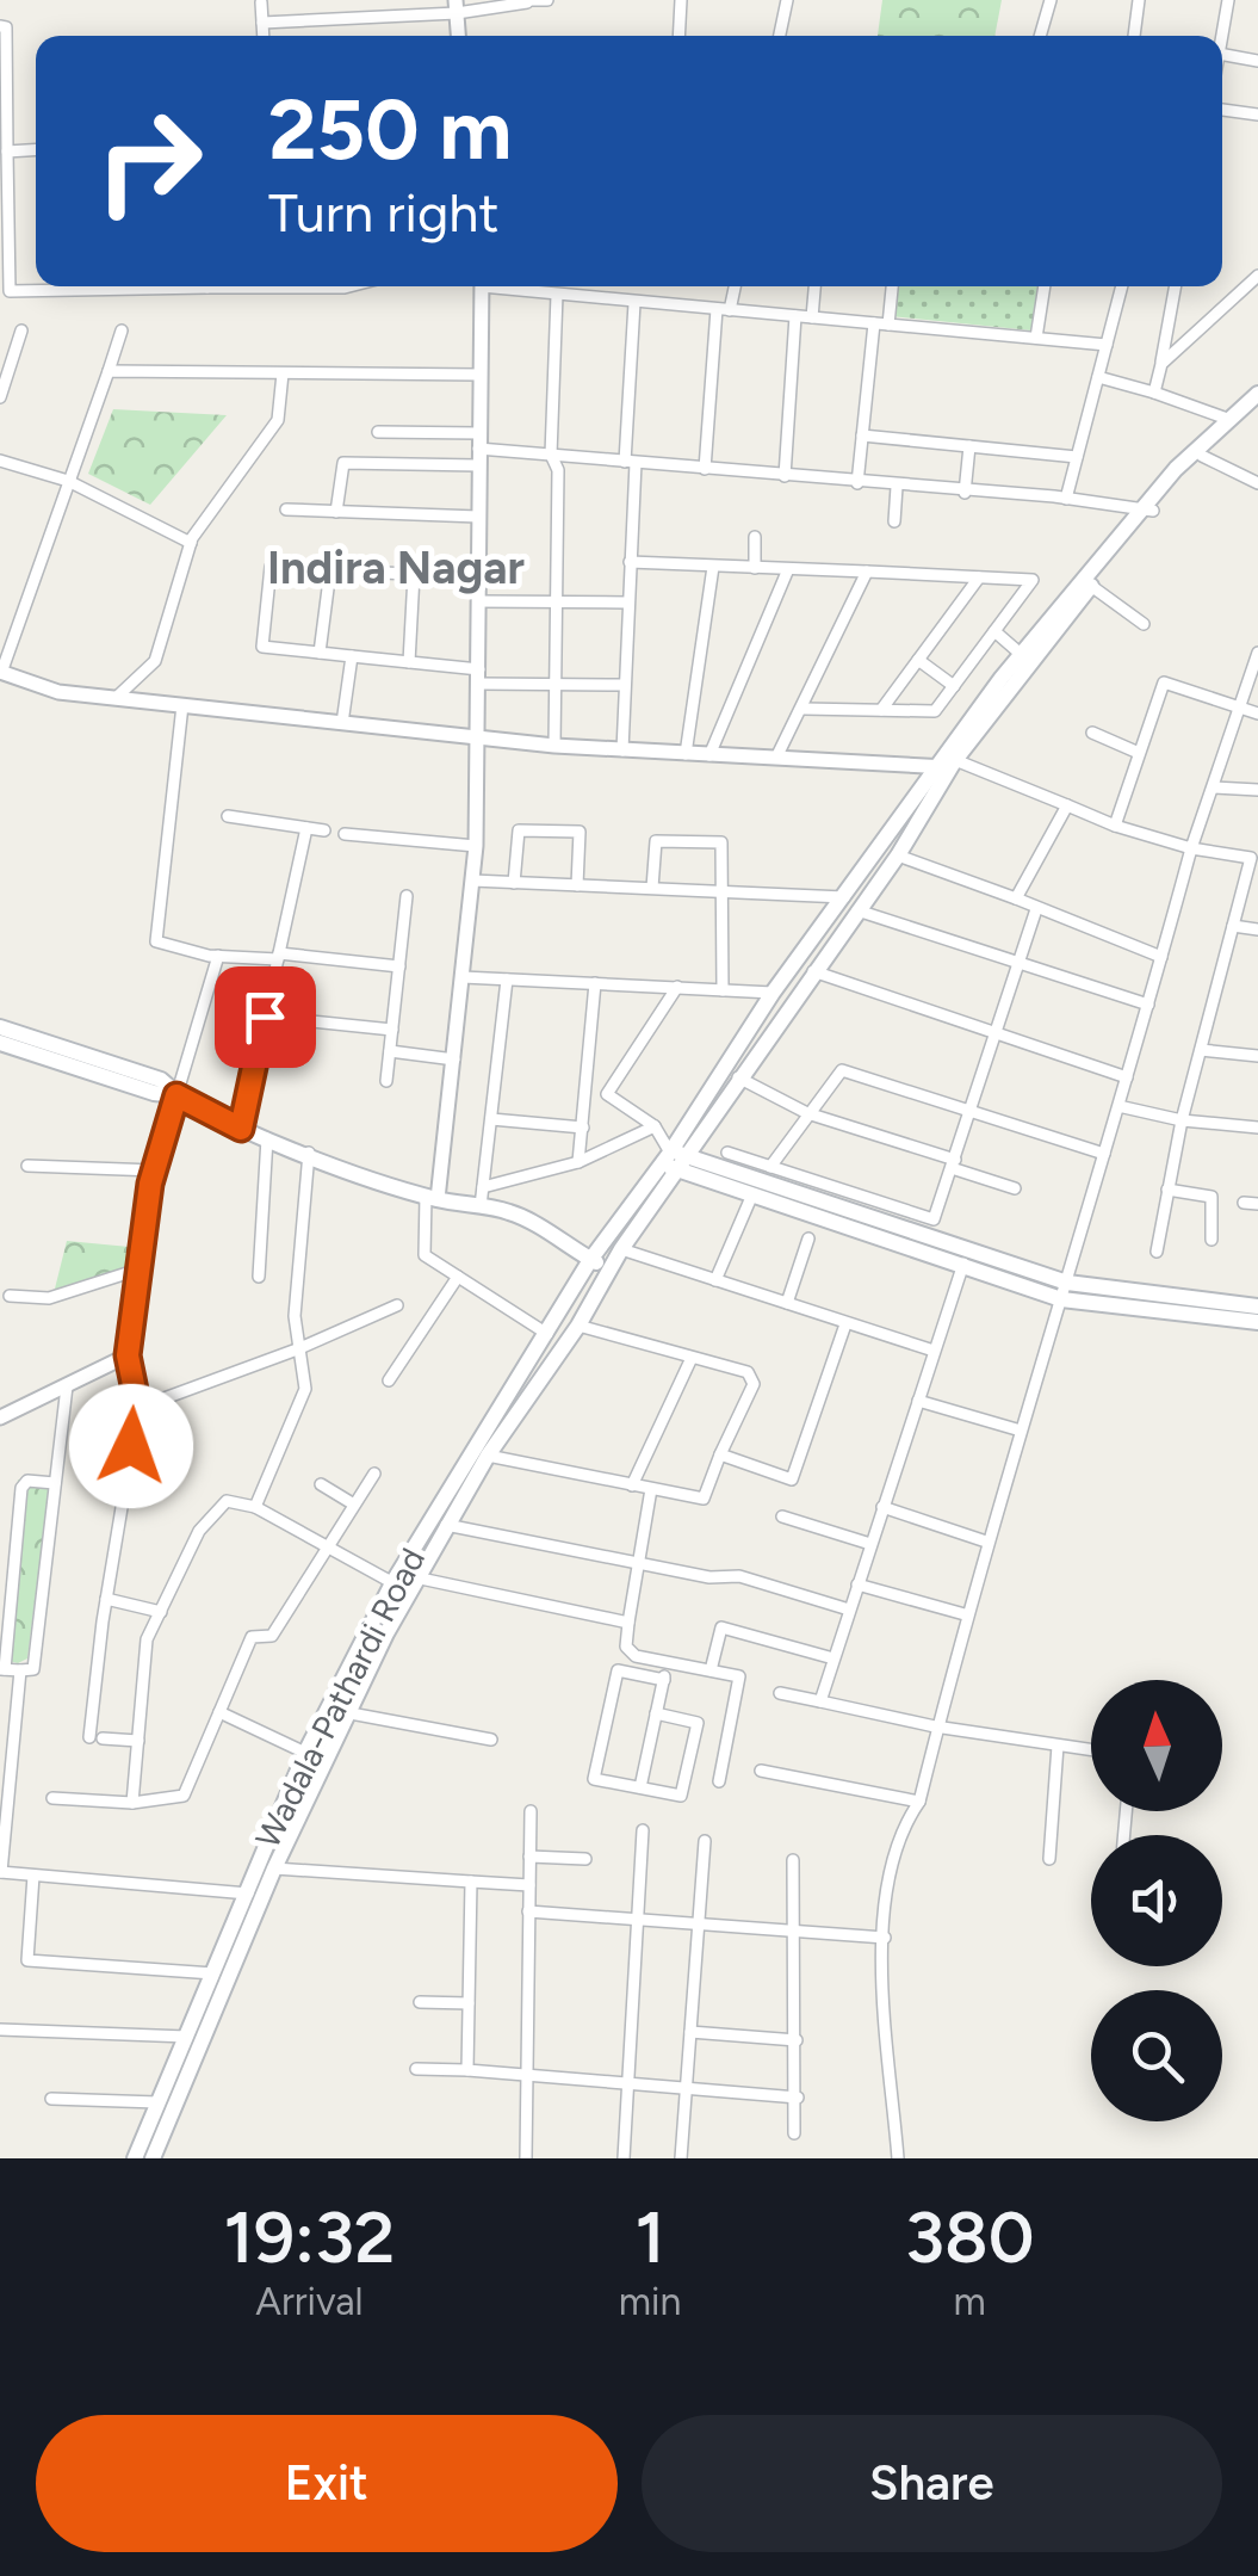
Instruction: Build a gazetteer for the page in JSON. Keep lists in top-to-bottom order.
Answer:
{
  "streets": {
    "main road": ["Wadala-Pathardi Road"]
  },
  "districts": ["Indira Nagar"],
  "north": "top",
  "page": {
    "turn": ["250 m", "Turn right"],
    "eta": [
      "19:32",
      "Arrival",
      "1",
      "min",
      "380",
      "m"
    ],
    "buttons": ["Exit", "Share"]
  }
}
